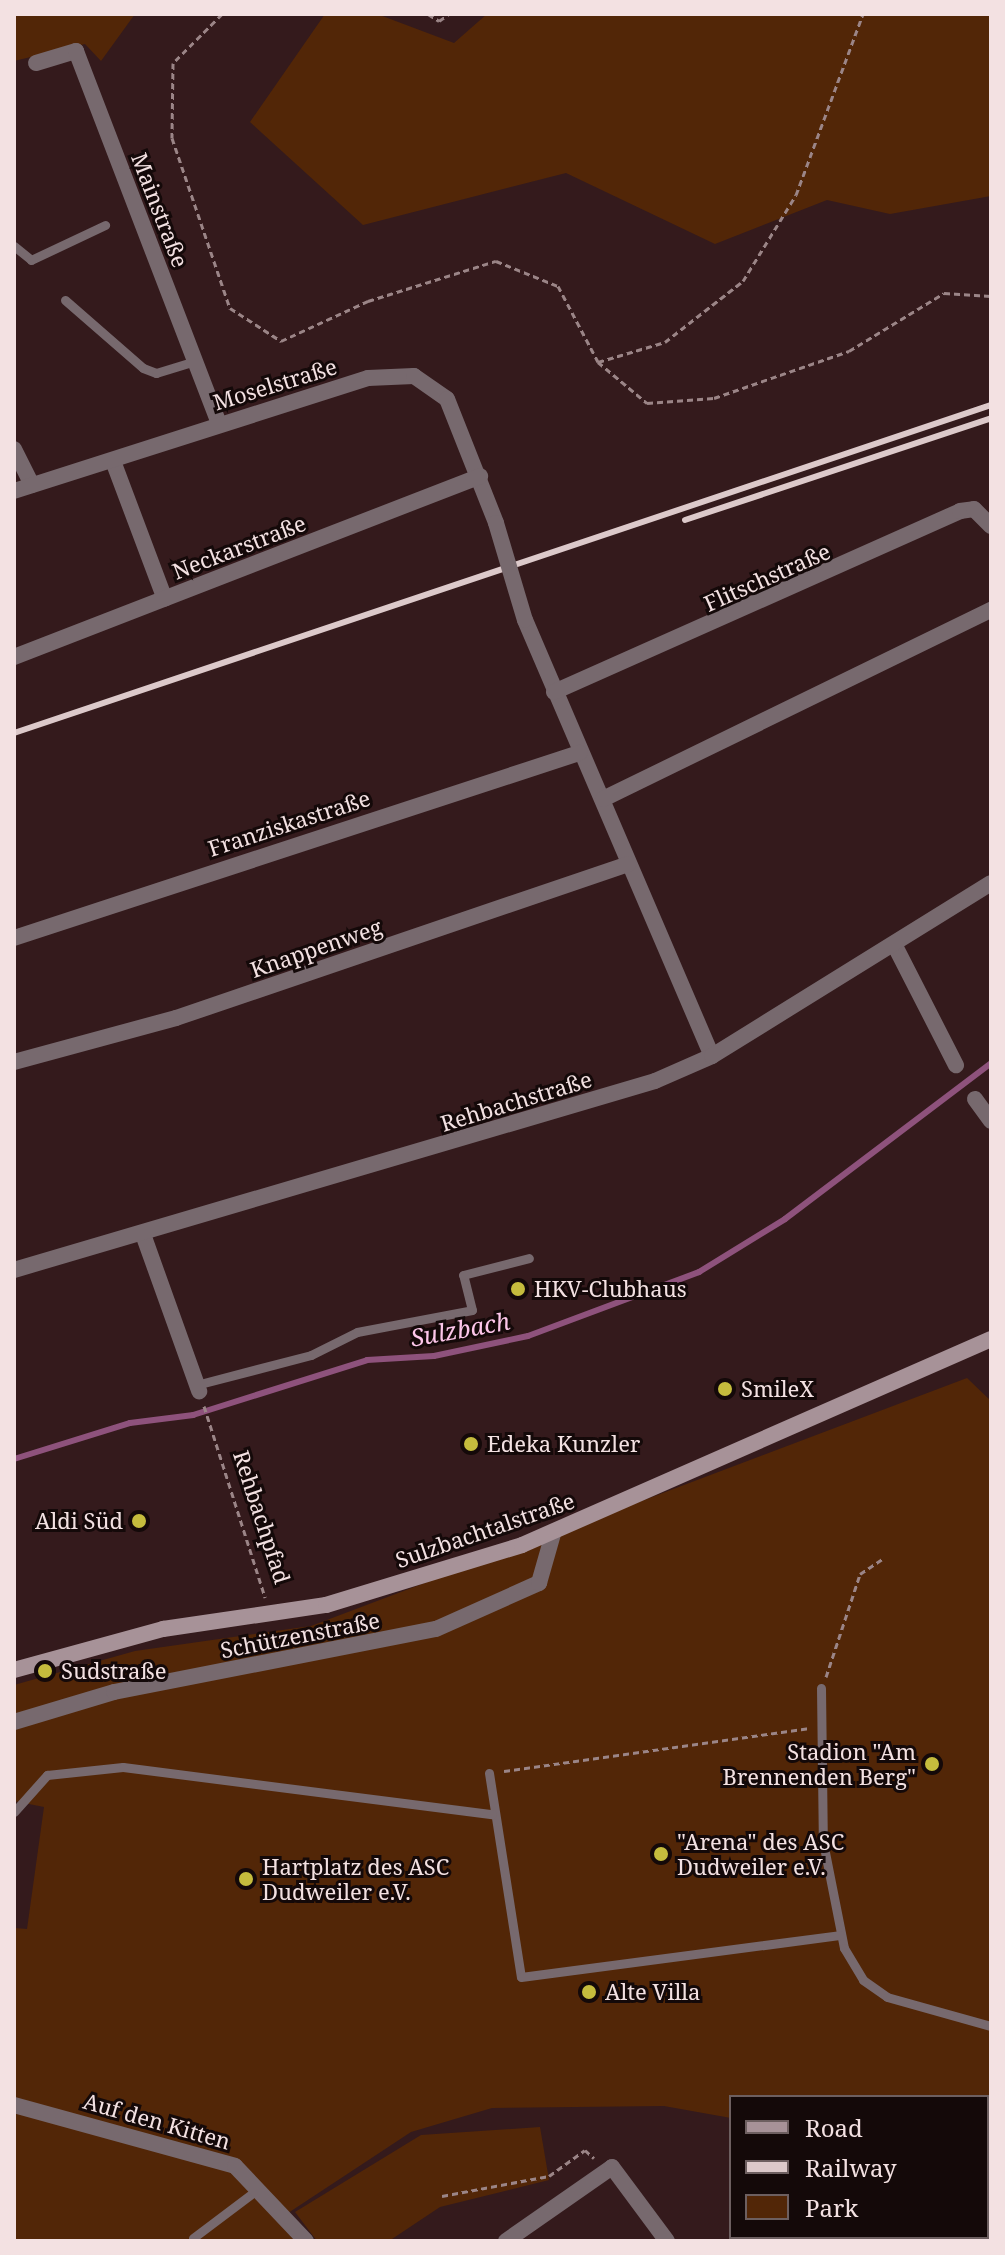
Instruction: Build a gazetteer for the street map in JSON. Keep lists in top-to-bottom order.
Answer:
{
  "streets": {
    "main road": ["Sulzbachtalstraße"],
    "street": [
      "Mainstraße",
      "Moselstraße",
      "Neckarstraße",
      "Flitschstraße",
      "Franziskastraße",
      "Knappenweg",
      "Rehbachstraße",
      "Schützenstraße",
      "Auf den Kitten"
    ],
    "path": ["Rehbachpfad"]
  },
  "crossings": [
    ["Mainstraße", "Moselstraße"],
    ["Moselstraße", "Neckarstraße"],
    ["Rehbachpfad", "Sulzbachtalstraße"],
    ["Sulzbachtalstraße", "Schützenstraße"]
  ],
  "water": ["Sulzbach"],
  "places": [
    "HKV-Clubhaus",
    "SmileX",
    "Edeka Kunzler",
    "Aldi Süd",
    "Sudstraße",
    "Stadion \"Am Brennenden Berg\"",
    "\"Arena\" des ASC Dudweiler e.V.",
    "Hartplatz des ASC Dudweiler e.V.",
    "Alte Villa"
  ],
  "legend": ["Road", "Railway", "Park"]
}
